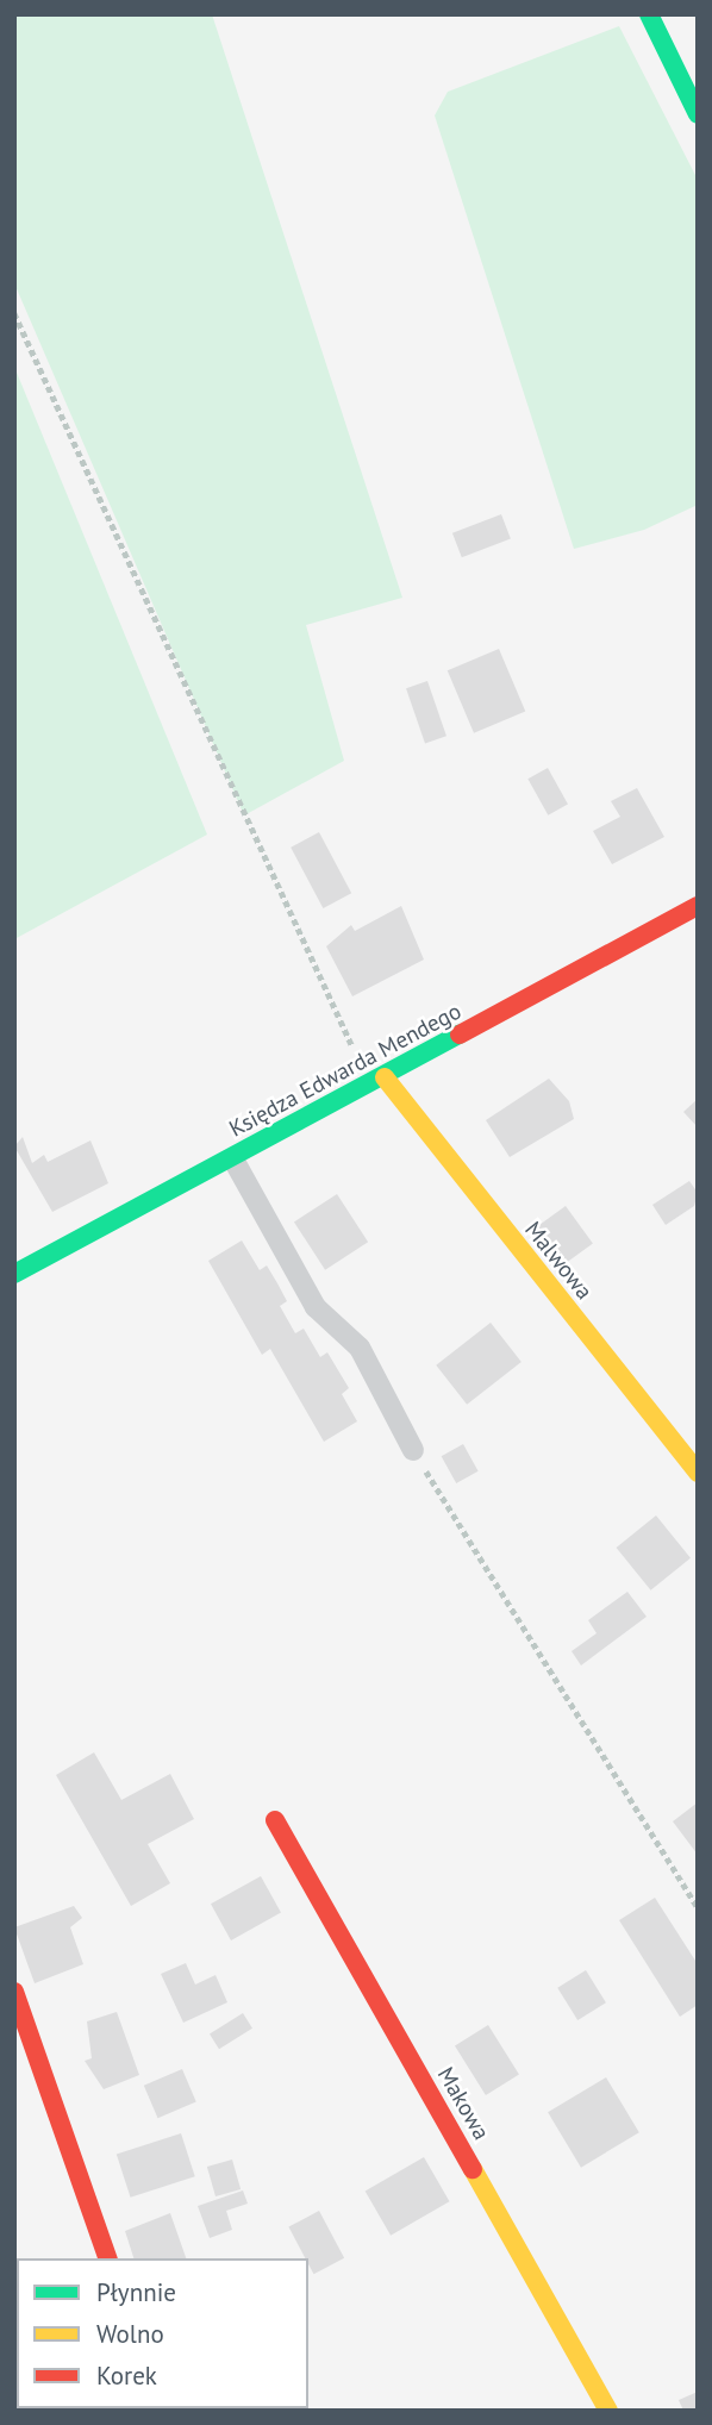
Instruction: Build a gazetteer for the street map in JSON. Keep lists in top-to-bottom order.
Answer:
{
  "streets": {
    "street": ["Księdza Edwarda Mendego", "Malwowa", "Makowa"]
  },
  "crossings": [
    ["Księdza Edwarda Mendego", "Malwowa"]
  ],
  "legend": ["Płynnie", "Wolno", "Korek"]
}
